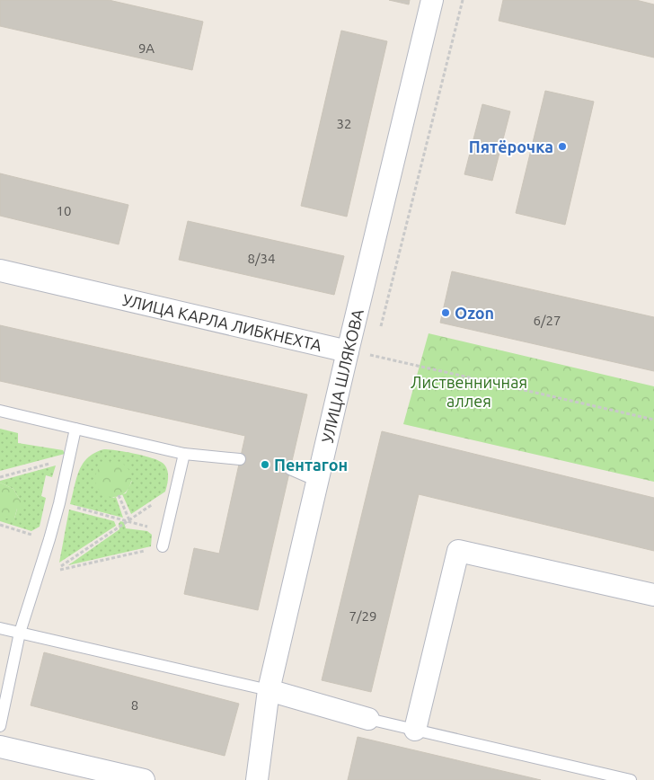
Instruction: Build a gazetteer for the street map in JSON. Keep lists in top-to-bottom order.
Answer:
{
  "streets": {
    "street": ["УЛИЦА КАРЛА ЛИБКНЕХТА", "УЛИЦА ШЛЯКОВА"]
  },
  "crossings": [
    ["УЛИЦА КАРЛА ЛИБКНЕХТА", "УЛИЦА ШЛЯКОВА"]
  ],
  "parks": ["Лиственничная аллея"],
  "places": ["Пятёрочка", "Ozon", "Пентагон"],
  "house_numbers": [
    "9А",
    "32",
    "10",
    "8/34",
    "6/27",
    "7/29",
    "8"
  ]
}
